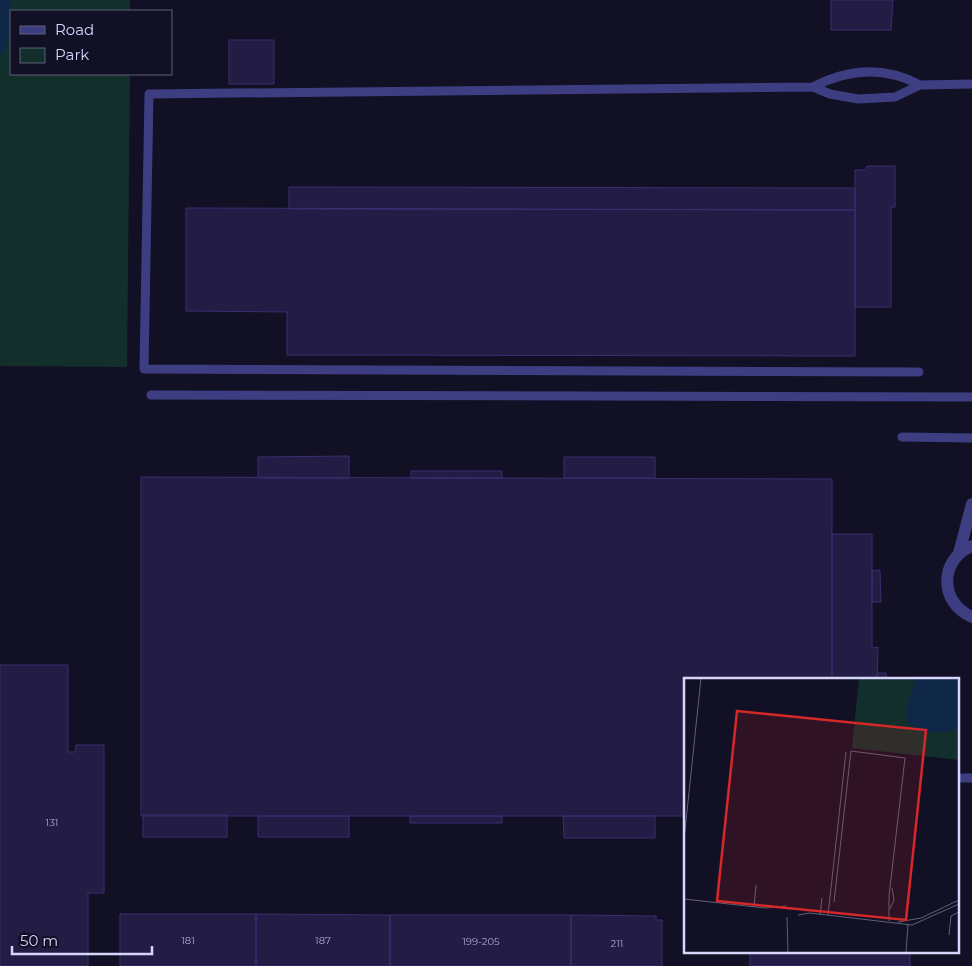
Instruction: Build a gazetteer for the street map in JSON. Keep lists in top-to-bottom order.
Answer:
{
  "house_numbers": [
    "131",
    "181",
    "187",
    "199-205",
    "211"
  ],
  "legend": ["Road", "Park"],
  "scale_bar": "50 m"
}
